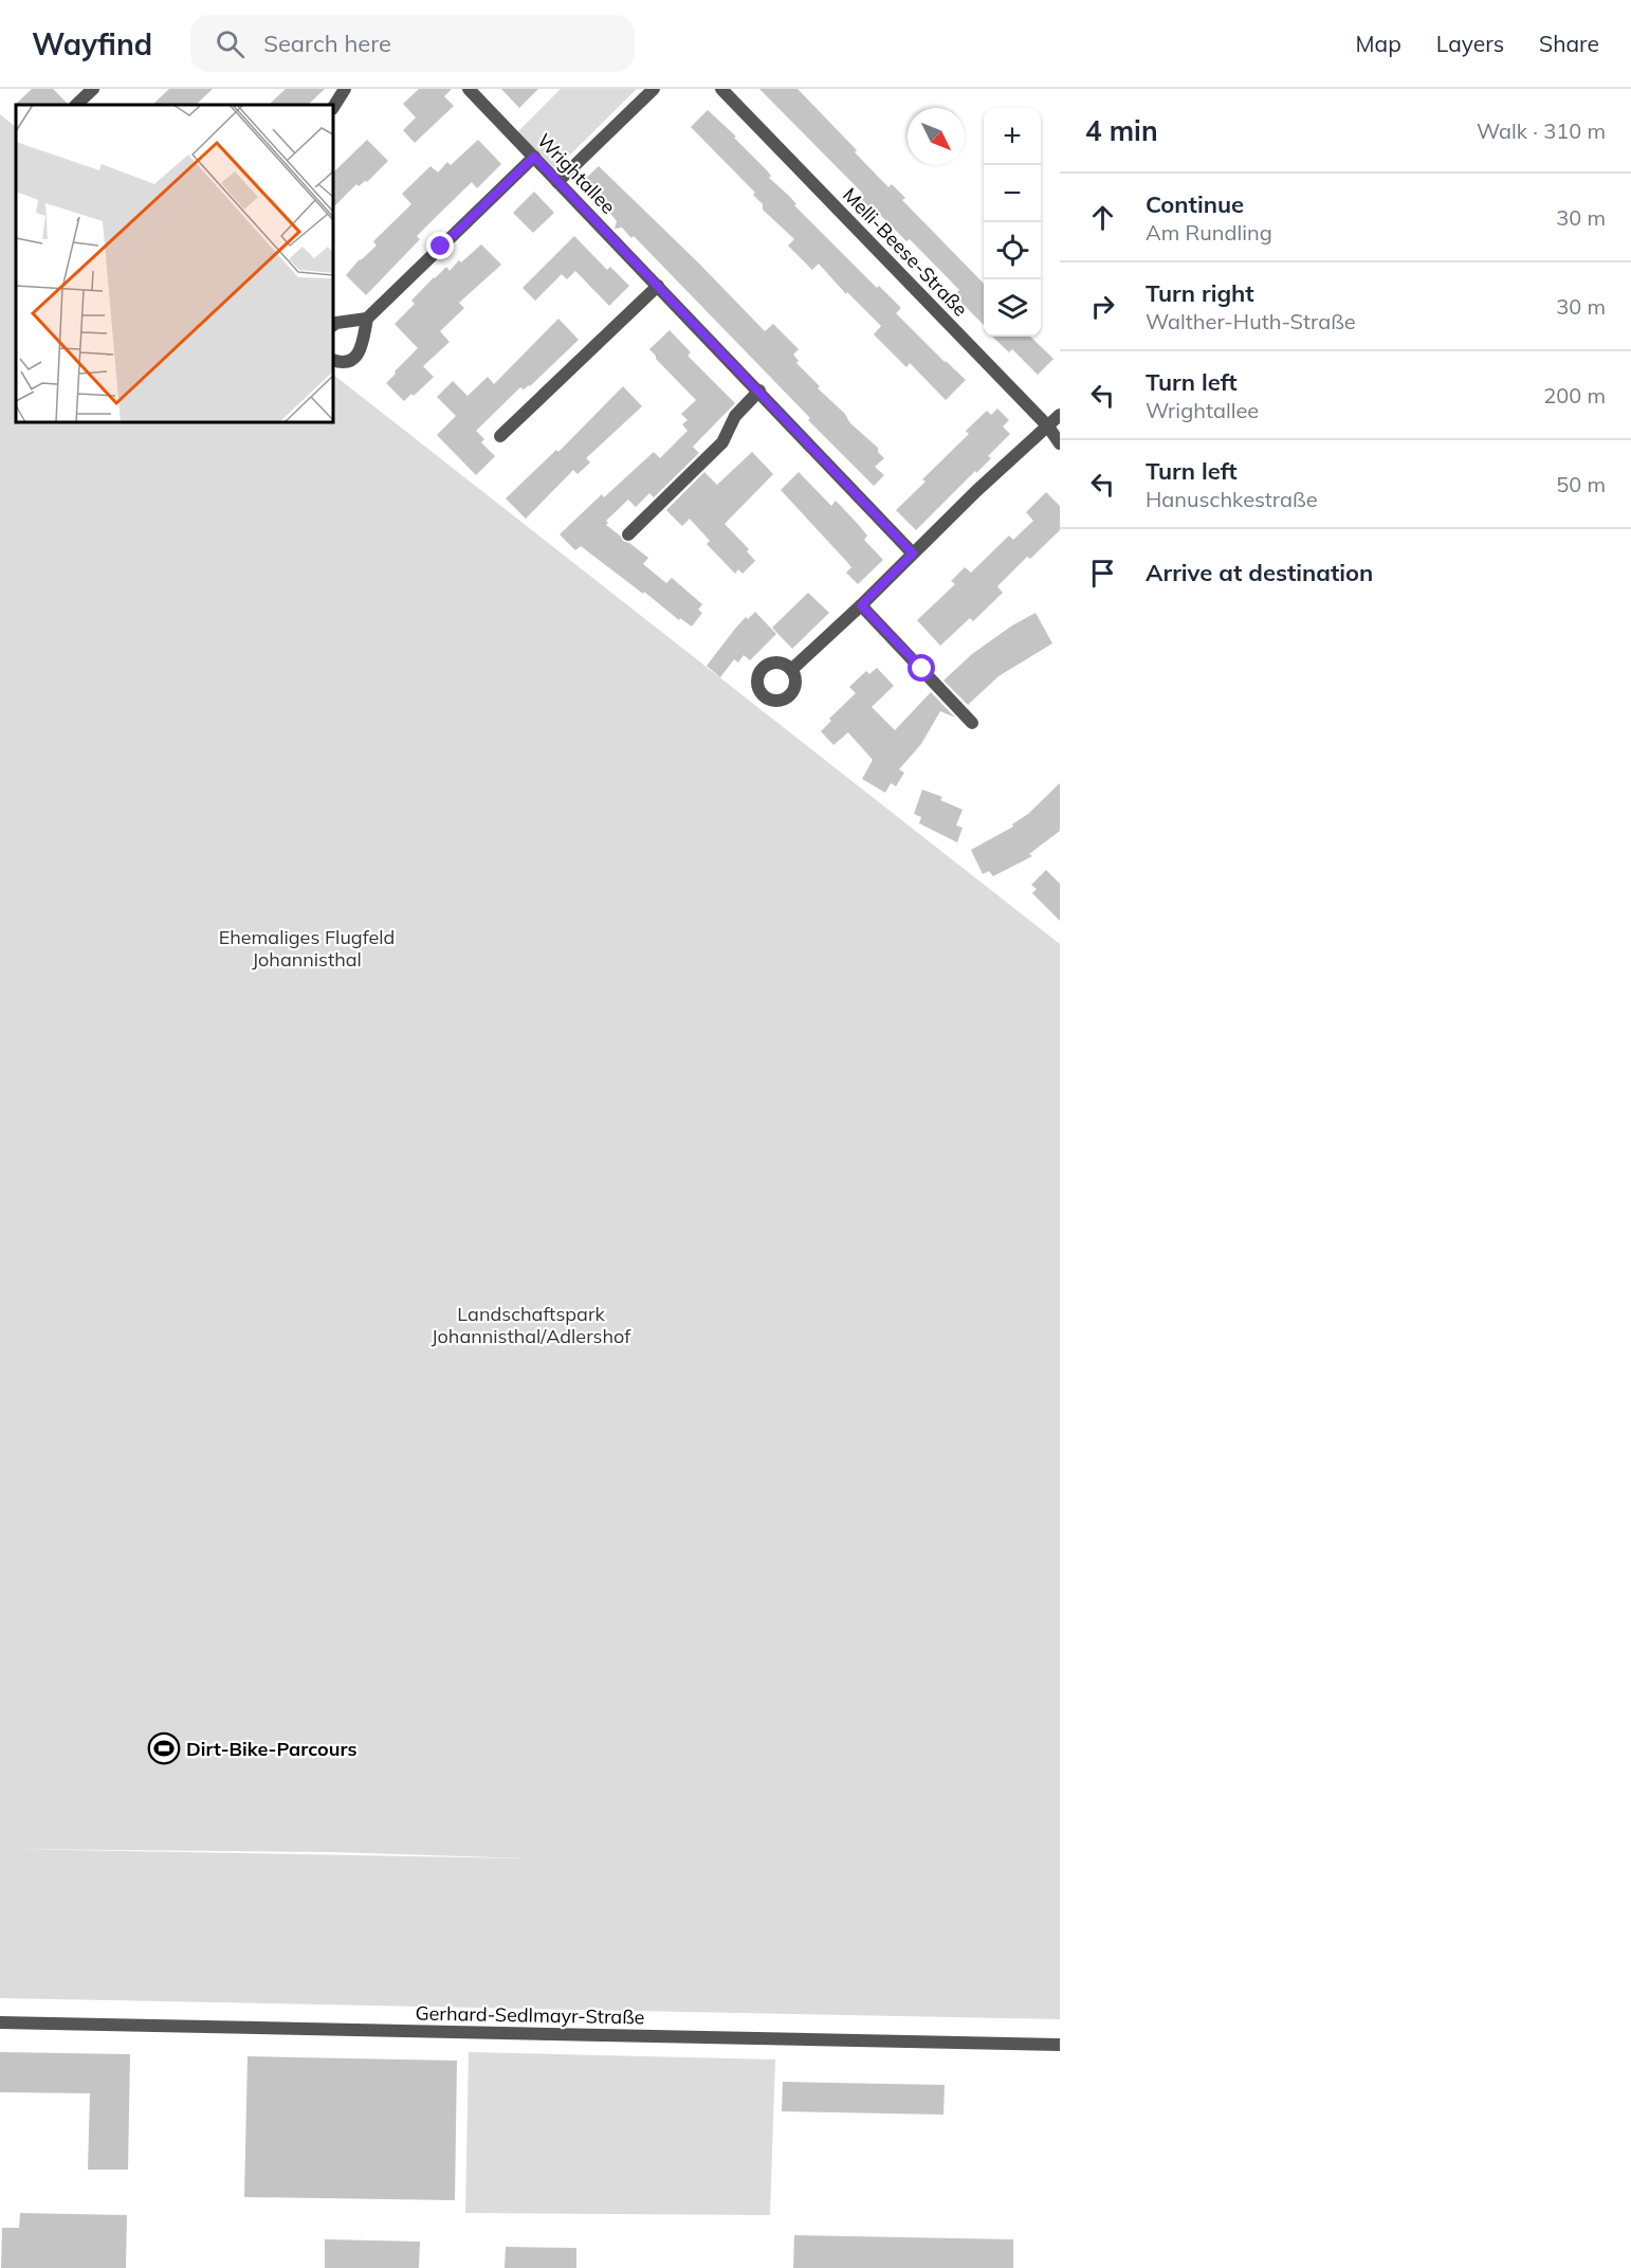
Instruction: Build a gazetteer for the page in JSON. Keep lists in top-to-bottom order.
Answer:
{
  "streets": {
    "street": ["Wrightallee", "Melli-Beese-Straße", "Gerhard-Sedlmayr-Straße"]
  },
  "parks": ["Ehemaliges Flugfeld Johannisthal", "Landschaftspark Johannisthal/Adlershof"],
  "places": {
    "sports": ["Dirt-Bike-Parcours"]
  },
  "north": "bottom right",
  "page": {
    "header": "Wayfind",
    "search": "Search here",
    "nav": ["Map", "Layers", "Share"],
    "heading": ["4 min", "Walk · 310 m"],
    "map_buttons": ["+", "−"],
    "list": [
      ["Continue", "Am Rundling", "30 m"],
      ["Turn right", "Walther-Huth-Straße", "30 m"],
      ["Turn left", "Wrightallee", "200 m"],
      ["Turn left", "Hanuschkestraße", "50 m"],
      "Arrive at destination"
    ]
  }
}
